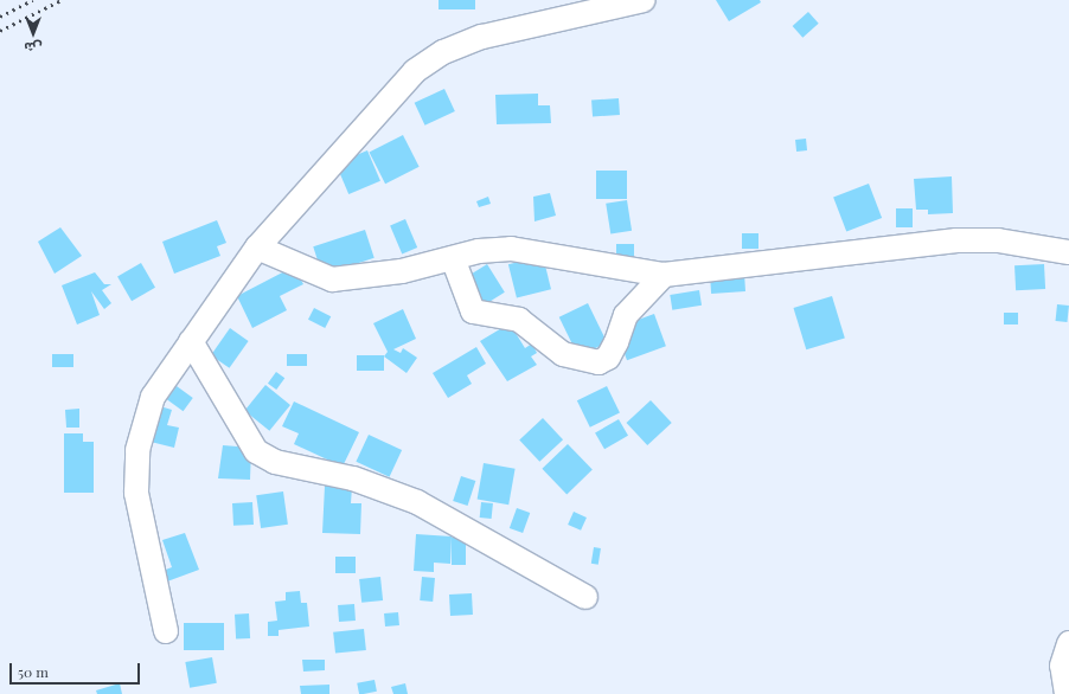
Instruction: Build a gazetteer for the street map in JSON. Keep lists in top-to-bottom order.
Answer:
{
  "scale_bar": "50 m",
  "north": "bottom"
}
